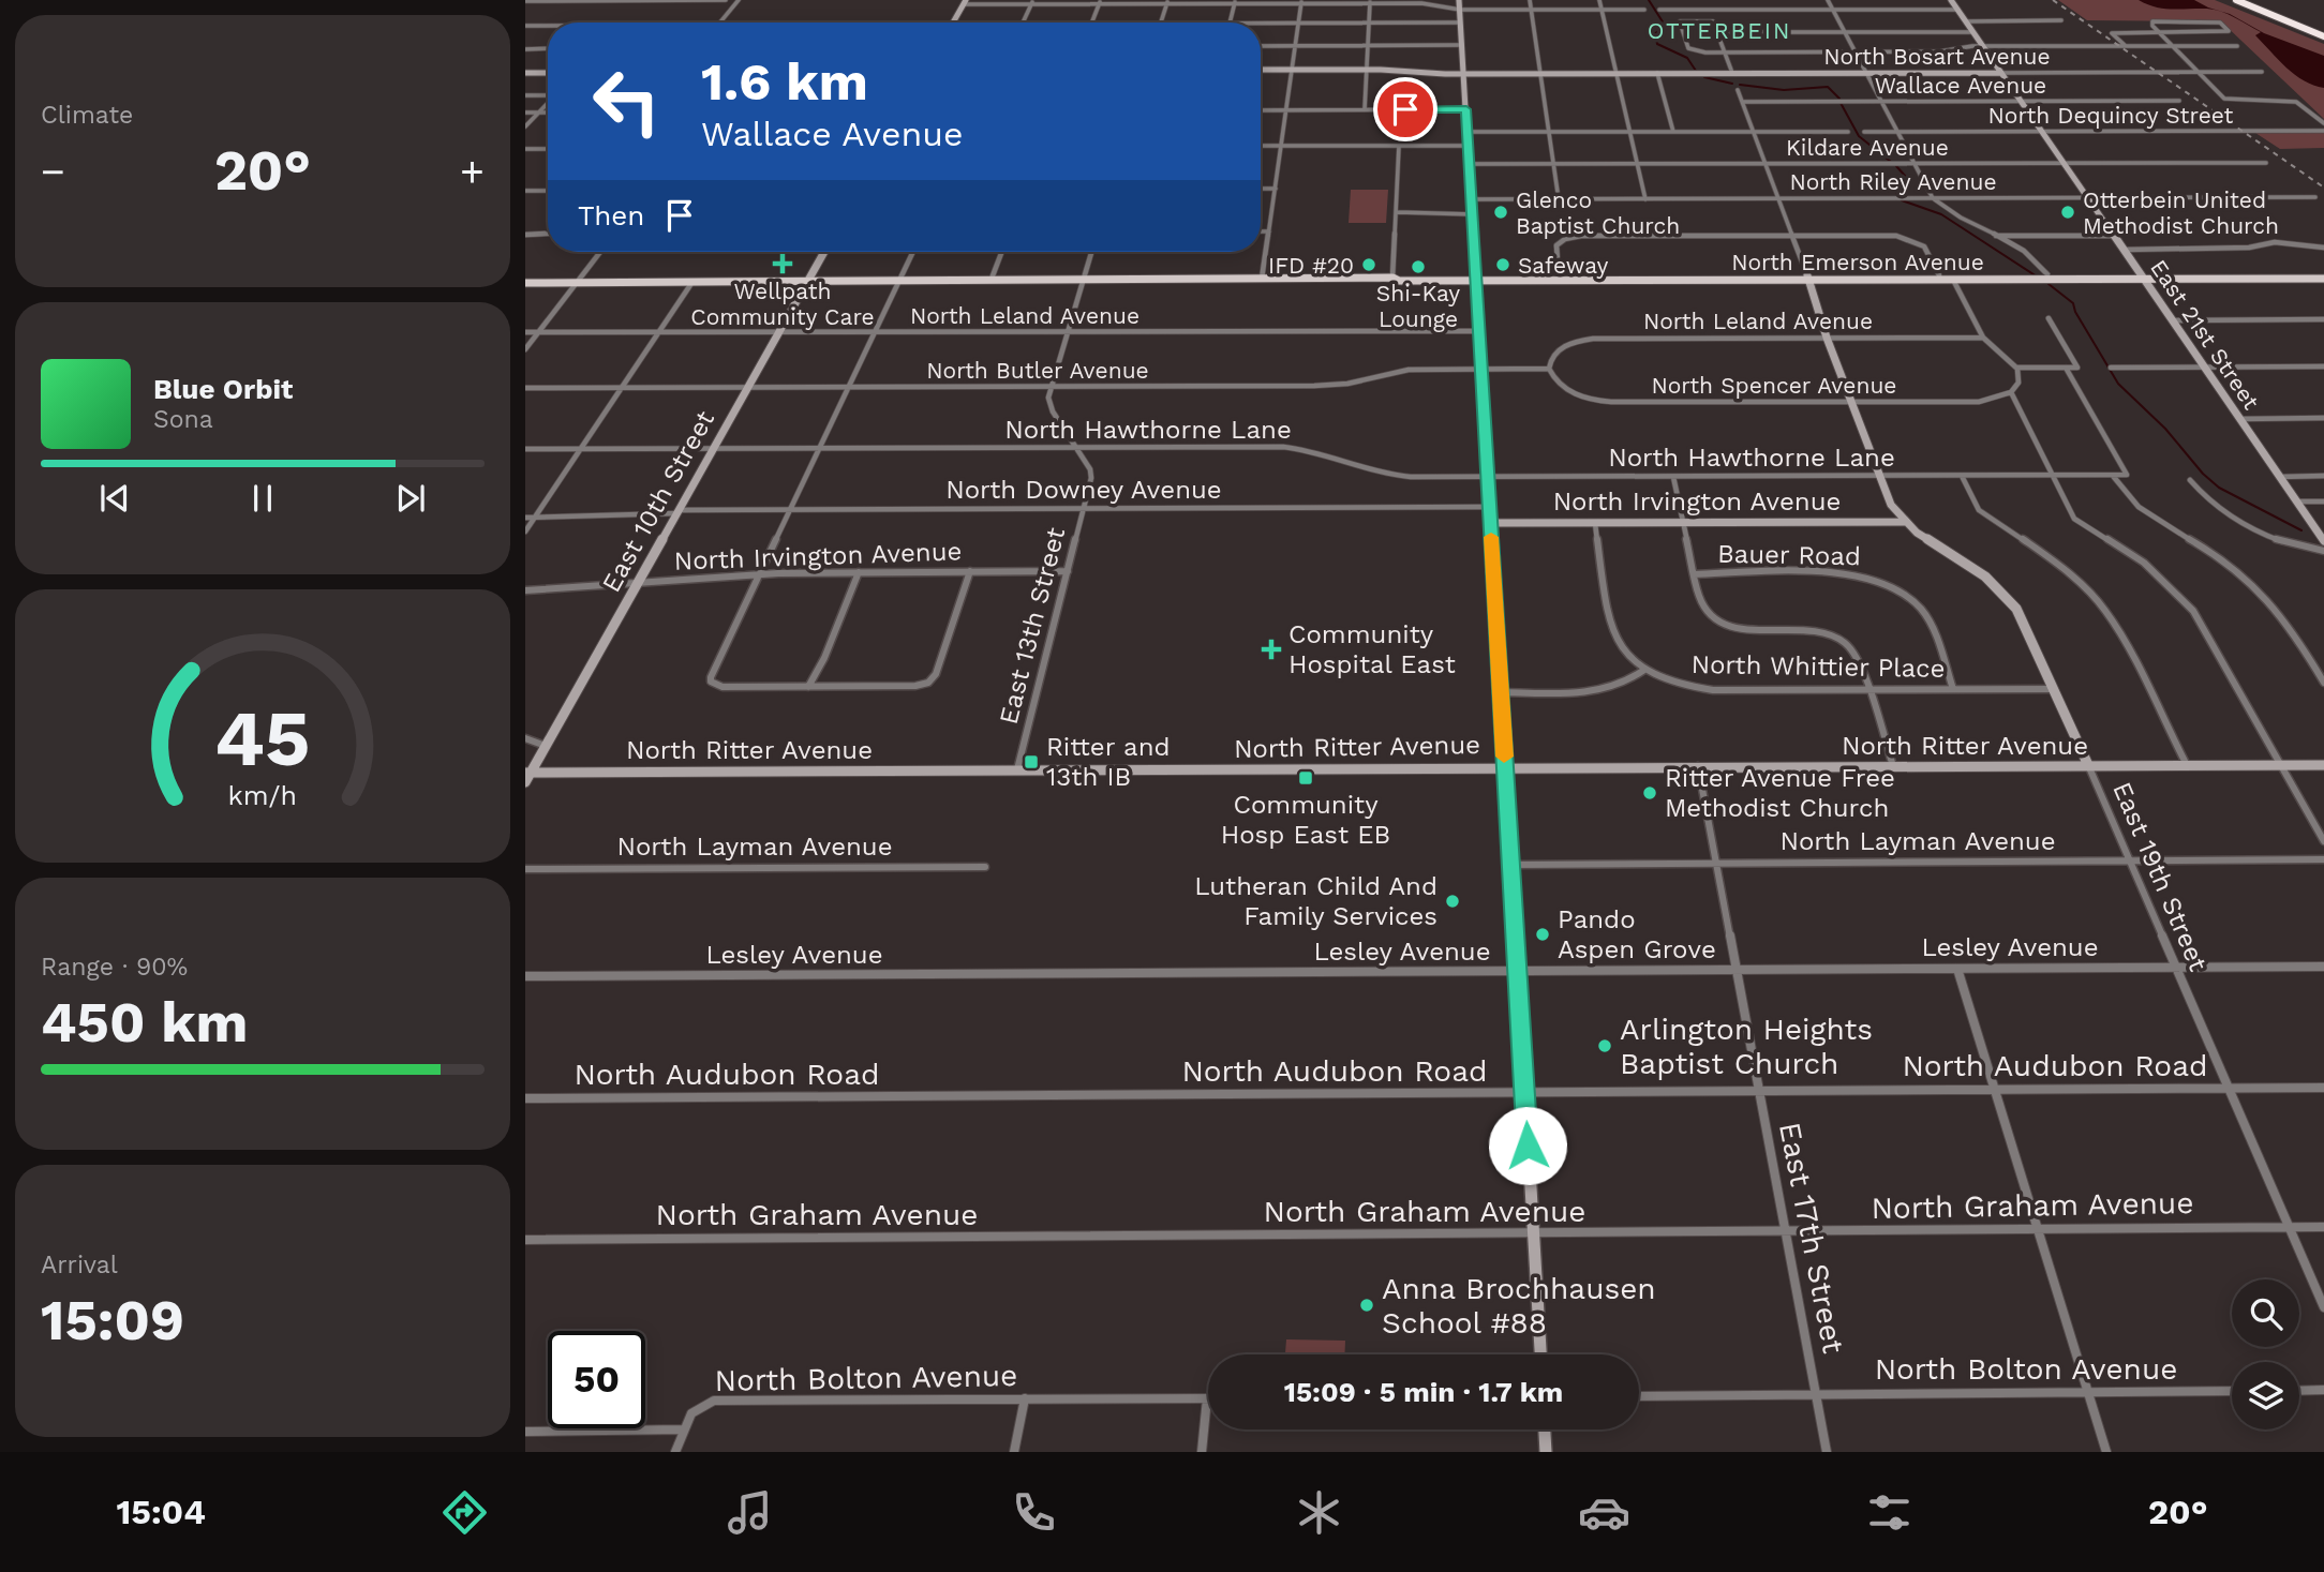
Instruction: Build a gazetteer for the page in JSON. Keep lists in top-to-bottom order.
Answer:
{
  "streets": {
    "main road": [
      "North Bosart Avenue",
      "North Emerson Avenue",
      "East 21st Street",
      "East 10th Street",
      "North Irvington Avenue",
      "North Ritter Avenue",
      "East 19th Street"
    ],
    "street": [
      "Wallace Avenue",
      "North Dequincy Street",
      "Kildare Avenue",
      "North Riley Avenue",
      "North Leland Avenue",
      "North Butler Avenue",
      "North Spencer Avenue",
      "North Hawthorne Lane",
      "North Downey Avenue",
      "Bauer Road",
      "East 13th Street",
      "North Whittier Place",
      "North Layman Avenue",
      "Lesley Avenue",
      "North Audubon Road",
      "North Graham Avenue",
      "East 17th Street",
      "North Bolton Avenue"
    ]
  },
  "crossings": [
    ["North Bosart Avenue", "East 21st Street"],
    ["Wallace Avenue", "East 21st Street"],
    ["Wallace Avenue", "East 19th Street"],
    ["North Dequincy Street", "East 21st Street"],
    ["Kildare Avenue", "East 21st Street"],
    ["Kildare Avenue", "East 19th Street"],
    ["North Riley Avenue", "East 21st Street"],
    ["North Riley Avenue", "East 19th Street"],
    ["North Emerson Avenue", "East 21st Street"],
    ["North Emerson Avenue", "East 10th Street"],
    ["North Emerson Avenue", "East 19th Street"],
    ["North Leland Avenue", "North Butler Avenue"],
    ["North Leland Avenue", "North Spencer Avenue"],
    ["North Leland Avenue", "East 10th Street"],
    ["North Leland Avenue", "East 19th Street"],
    ["North Butler Avenue", "North Spencer Avenue"],
    ["North Butler Avenue", "East 10th Street"],
    ["North Butler Avenue", "East 13th Street"],
    ["North Spencer Avenue", "East 19th Street"],
    ["North Hawthorne Lane", "East 10th Street"],
    ["North Hawthorne Lane", "East 13th Street"],
    ["North Hawthorne Lane", "East 19th Street"],
    ["North Downey Avenue", "East 10th Street"],
    ["North Downey Avenue", "East 13th Street"],
    ["East 10th Street", "North Irvington Avenue"],
    ["East 10th Street", "North Ritter Avenue"],
    ["North Irvington Avenue", "East 13th Street"],
    ["North Irvington Avenue", "East 19th Street"],
    ["Bauer Road", "North Whittier Place"],
    ["East 13th Street", "North Ritter Avenue"],
    ["North Whittier Place", "East 19th Street"],
    ["North Ritter Avenue", "East 19th Street"],
    ["North Ritter Avenue", "East 17th Street"],
    ["North Layman Avenue", "East 19th Street"],
    ["North Layman Avenue", "East 17th Street"],
    ["East 19th Street", "Lesley Avenue"],
    ["East 19th Street", "North Audubon Road"],
    ["East 19th Street", "North Graham Avenue"],
    ["Lesley Avenue", "East 17th Street"],
    ["North Audubon Road", "East 17th Street"],
    ["North Graham Avenue", "East 17th Street"],
    ["East 17th Street", "North Bolton Avenue"]
  ],
  "districts": ["OTTERBEIN"],
  "places": {
    "other": [
      "Glenco Baptist Church",
      "Otterbein United Methodist Church",
      "IFD #20",
      "Safeway",
      "Shi-Kay Lounge",
      "Ritter Avenue Free Methodist Church",
      "Lutheran Child And Family Services",
      "Pando Aspen Grove",
      "Arlington Heights Baptist Church",
      "Anna Brochhausen School #88"
    ],
    "health": ["Wellpath Community Care", "Community Hospital East"],
    "transit": ["Ritter and 13th IB", "Community Hosp East EB"]
  },
  "page": {
    "tile": [
      "Climate",
      ["Range · 90%", "450 km"],
      ["Arrival", "15:09"]
    ],
    "turn": ["1.6 km", "Wallace Avenue"],
    "heat": ["−", "20°", "+"],
    "then": "Then",
    "song": ["Blue Orbit", "Sona"],
    "limit": "50",
    "trip": "15:09 · 5 min · 1.7 km",
    "tabs": ["15:04", "20°"],
    "gauge": ["45", "km/h"]
  }
}
